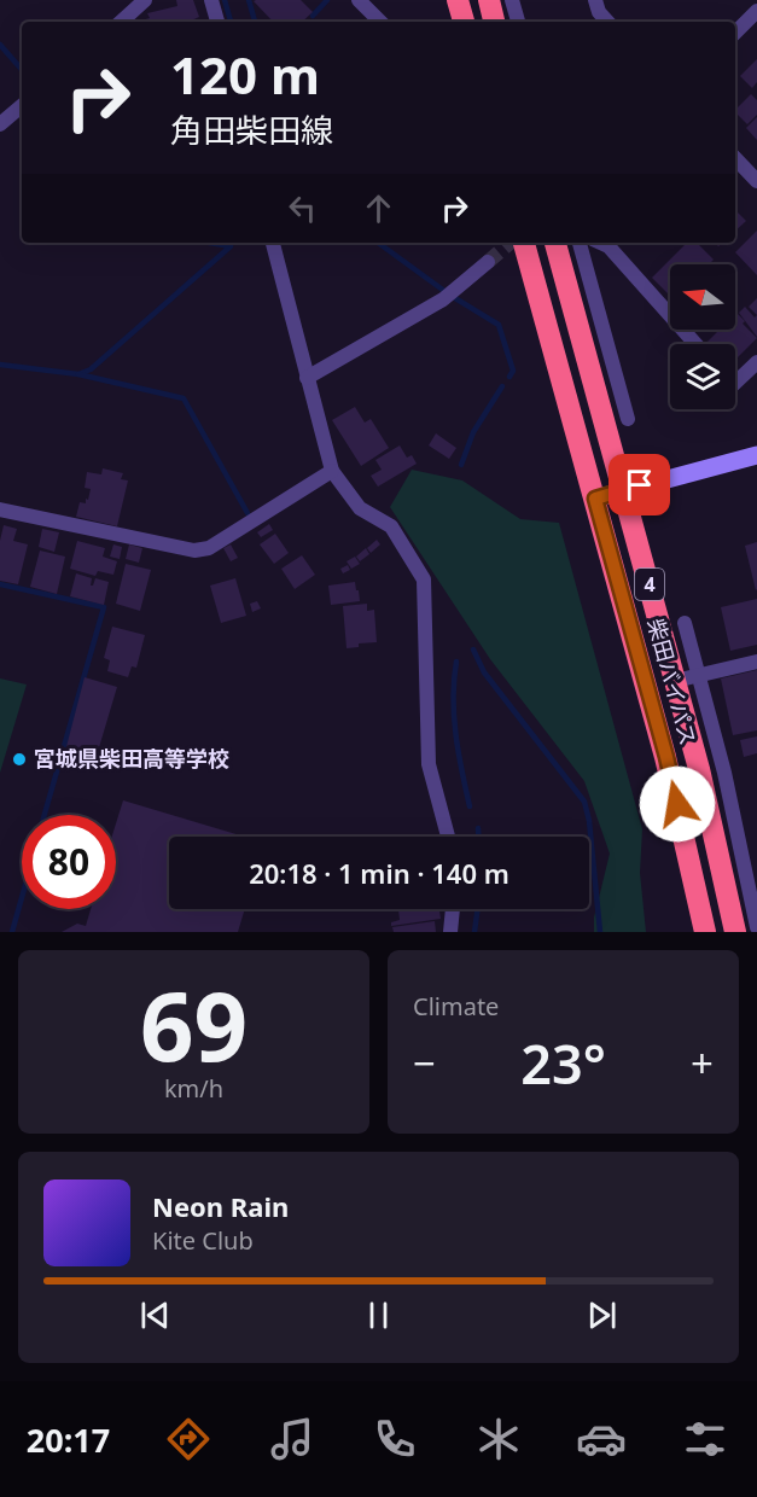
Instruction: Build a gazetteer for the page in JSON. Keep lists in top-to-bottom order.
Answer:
{
  "streets": {
    "highway": ["4", "柴田バイパス"]
  },
  "places": ["宮城県柴田高等学校"],
  "north": "left",
  "page": {
    "turn": ["120 m", "角田柴田線"],
    "limit": "80",
    "trip": "20:18 · 1 min · 140 m",
    "tile": [
      ["69", "km/h"],
      "Climate"
    ],
    "heat": ["−", "23°", "+"],
    "song": ["Neon Rain", "Kite Club"],
    "tabs": "20:17"
  }
}
